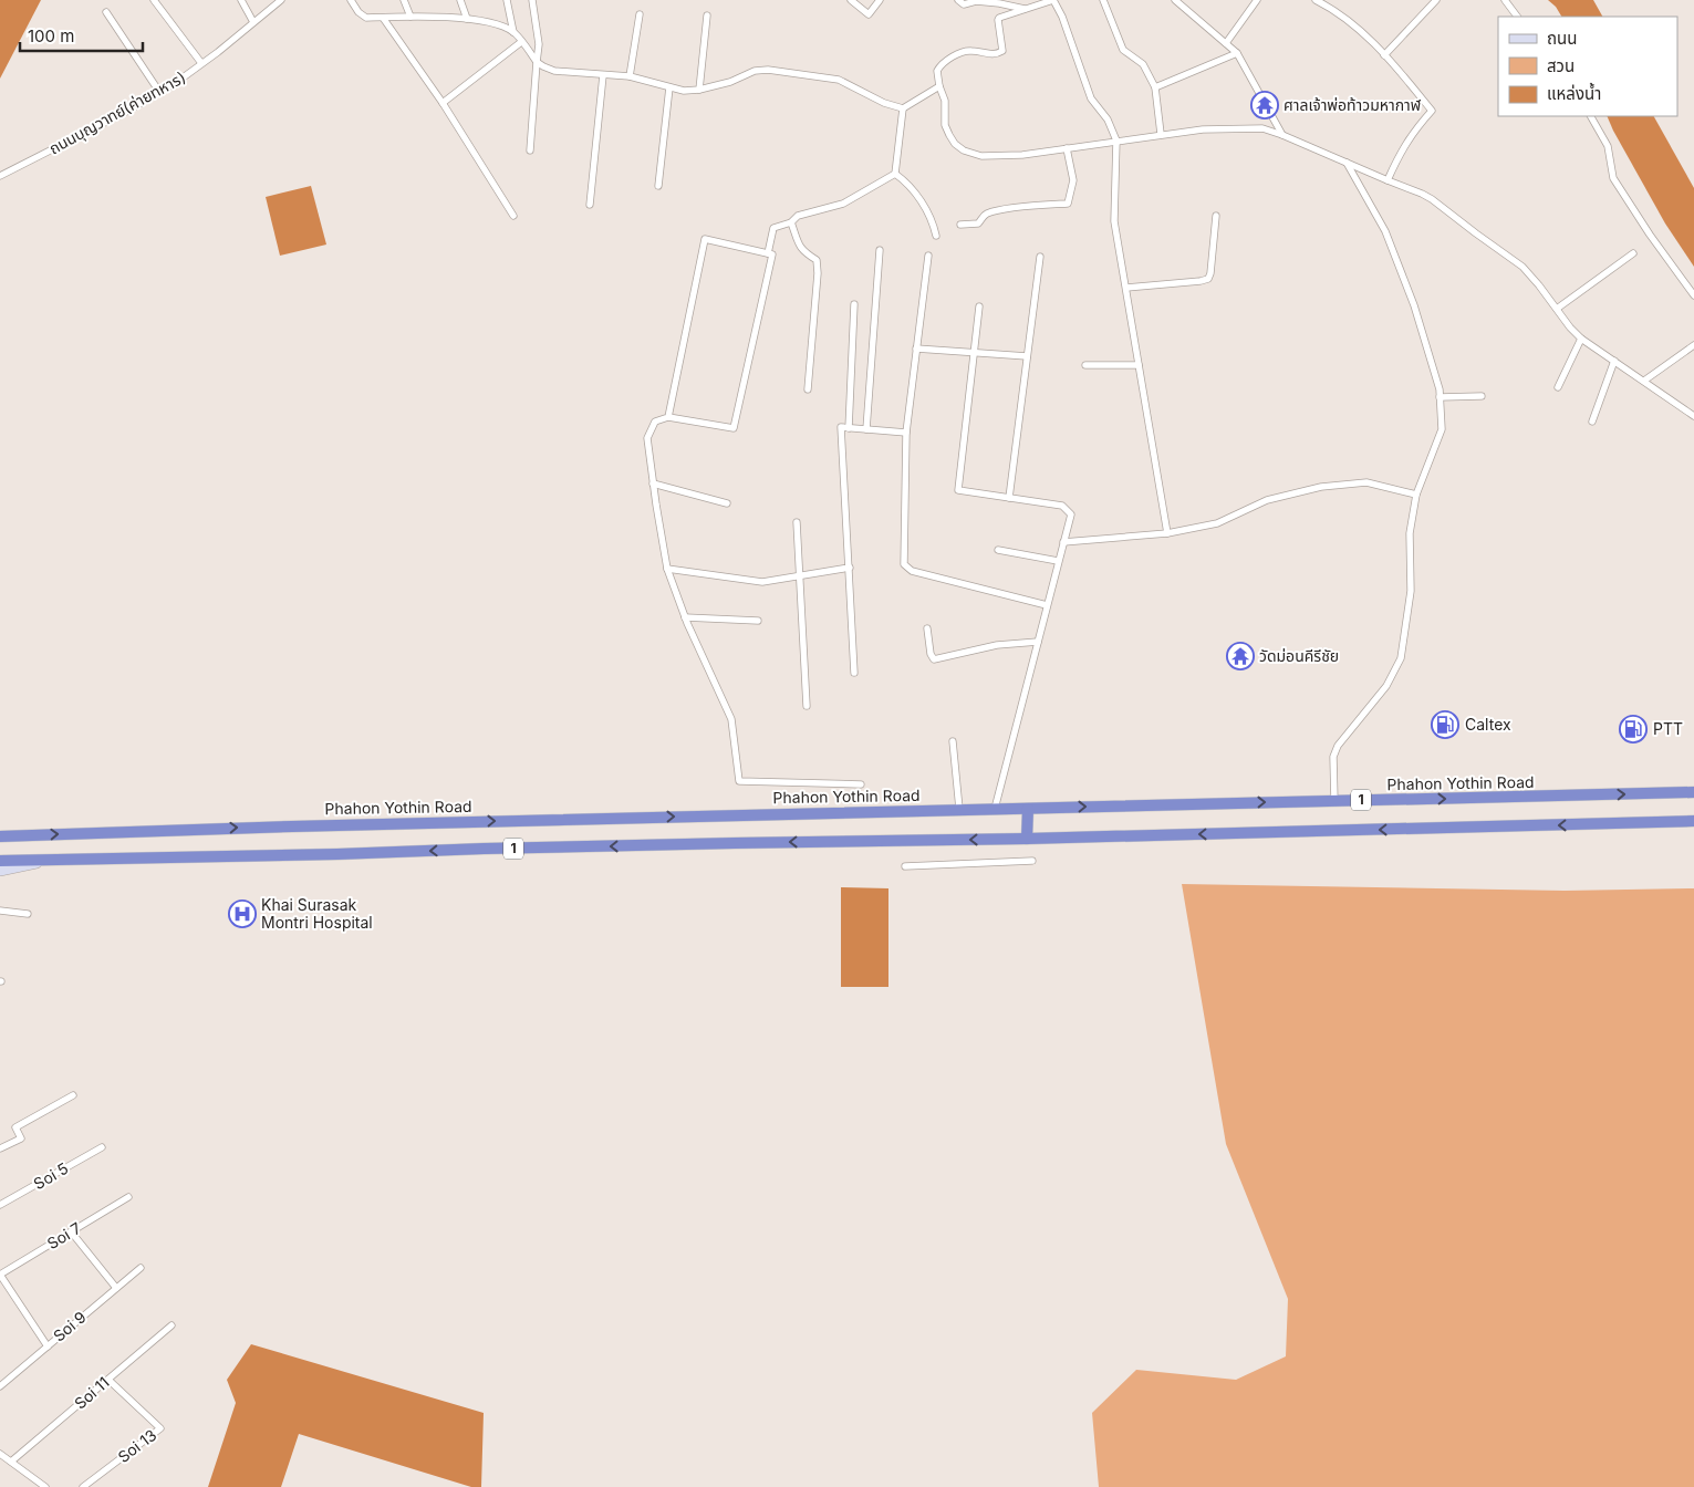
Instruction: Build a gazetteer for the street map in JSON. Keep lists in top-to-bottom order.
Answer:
{
  "streets": {
    "highway": ["Phahon Yothin Road", "1"],
    "street": [
      "ถนนบุญวาทย์(ค่ายทหาร)",
      "Soi 5",
      "Soi 7",
      "Soi 9",
      "Soi 11",
      "Soi 13"
    ]
  },
  "crossings": [
    ["Soi 11", "Soi 13"]
  ],
  "places": {
    "temple": ["ศาลเจ้าพ่อท้าวมหากาฬ", "วัดม่อนคีรีชัย"],
    "fuel station": ["Caltex", "PTT"],
    "hospital": ["Khai Surasak Montri Hospital"]
  },
  "legend": ["ถนน", "สวน", "แหล่งน้ำ"],
  "scale_bar": "100 m"
}
